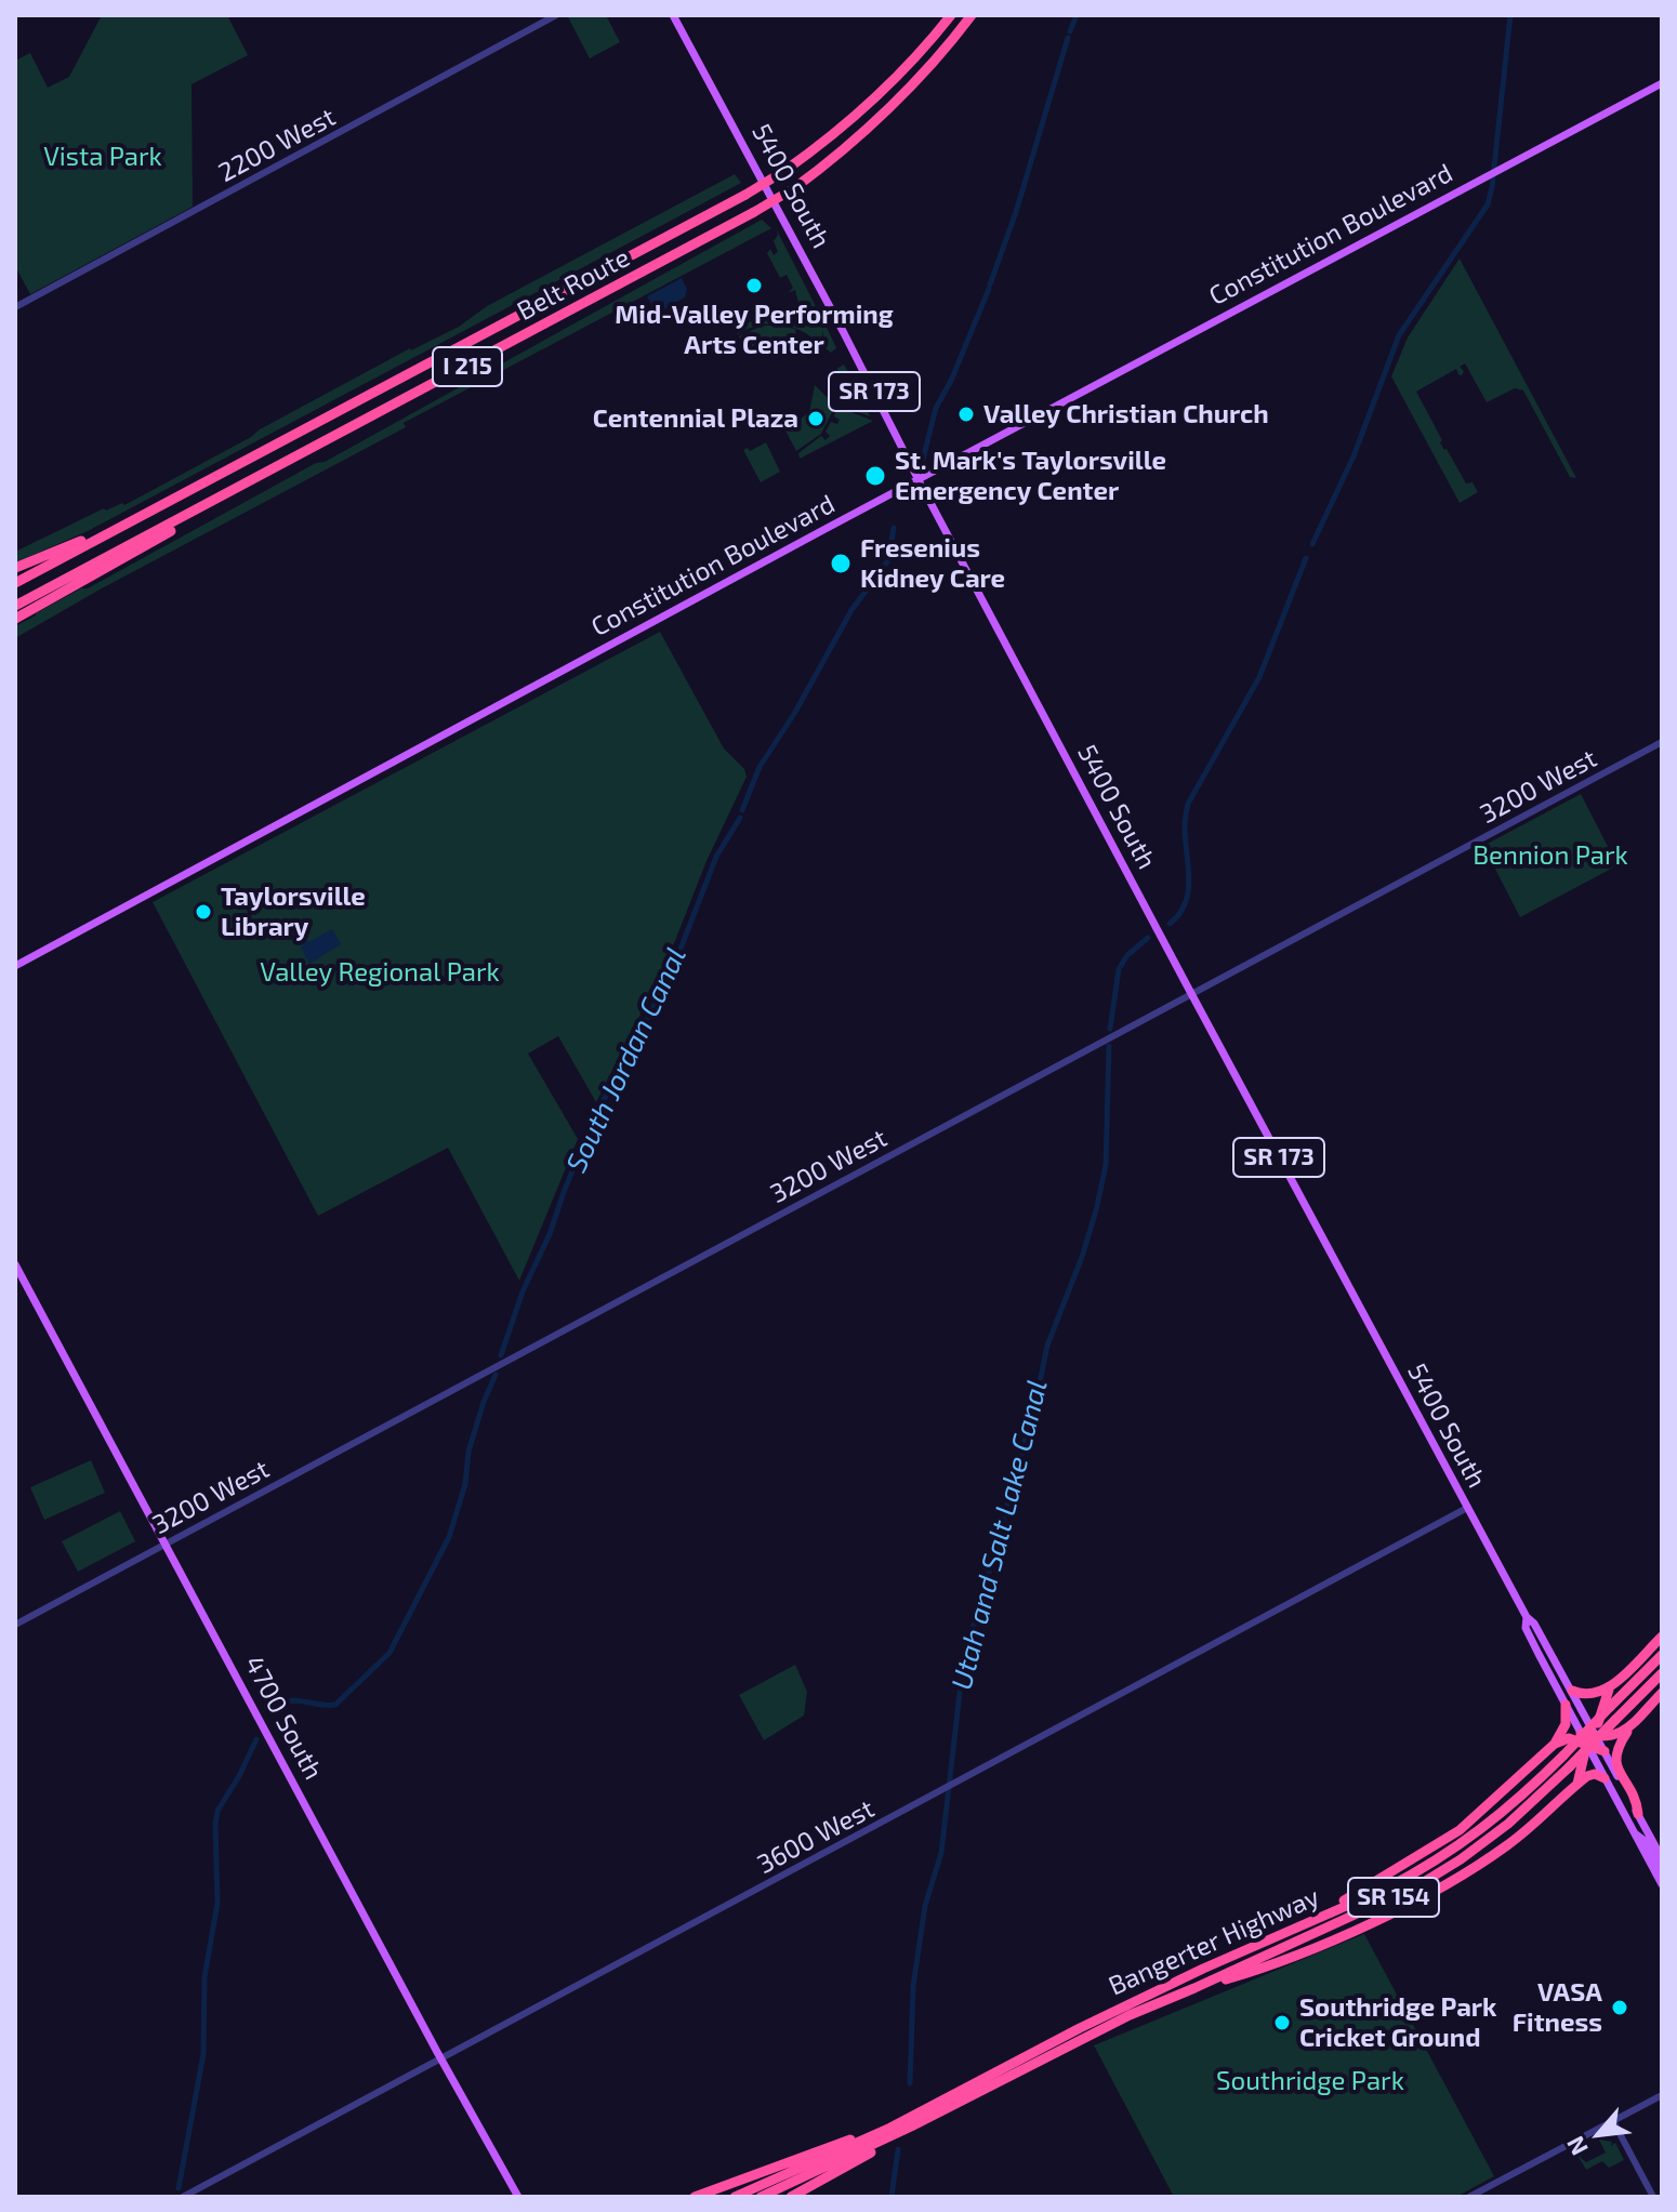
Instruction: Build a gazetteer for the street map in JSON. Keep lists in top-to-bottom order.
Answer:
{
  "streets": {
    "highway": [
      "Belt Route",
      "I 215",
      "SR 154",
      "Bangerter Highway"
    ],
    "main road": [
      "5400 South",
      "Constitution Boulevard",
      "SR 173",
      "4700 South"
    ],
    "street": ["2200 West", "3200 West", "3600 West"]
  },
  "crossings": [
    ["5400 South", "Constitution Boulevard"],
    ["5400 South", "3200 West"],
    ["5400 South", "3600 West"],
    ["3200 West", "4700 South"],
    ["4700 South", "3600 West"]
  ],
  "water": ["South Jordan Canal", "Utah and Salt Lake Canal"],
  "parks": [
    "Vista Park",
    "Bennion Park",
    "Valley Regional Park",
    "Southridge Park"
  ],
  "places": [
    "Mid-Valley Performing Arts Center",
    "Valley Christian Church",
    "Centennial Plaza",
    "St. Mark's Taylorsville Emergency Center",
    "Fresenius Kidney Care",
    "Taylorsville Library",
    "VASA Fitness",
    "Southridge Park Cricket Ground"
  ],
  "north": "bottom left"
}
